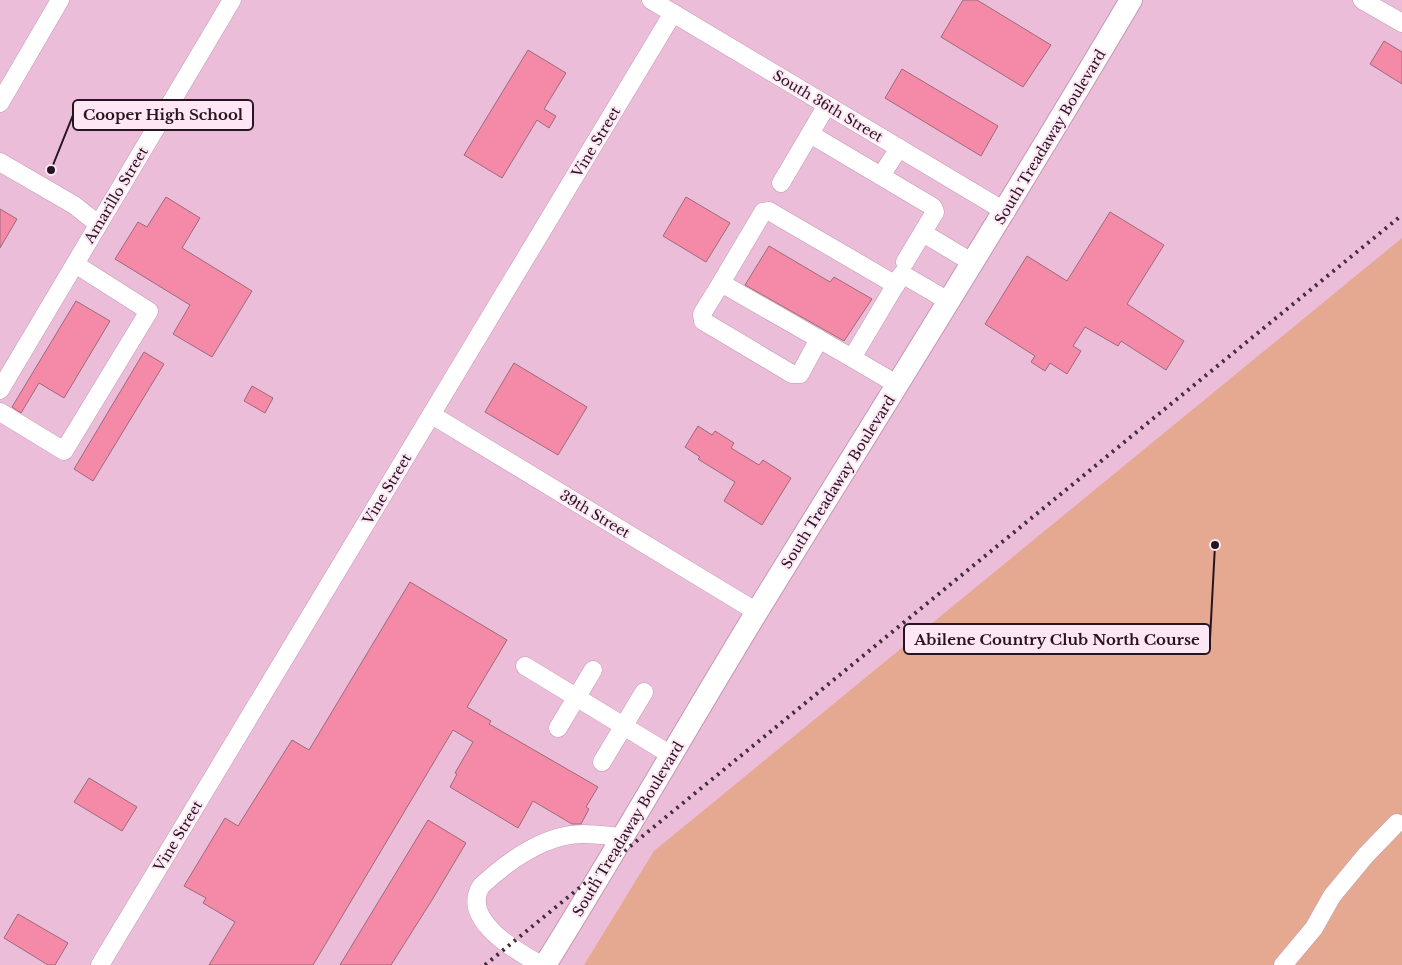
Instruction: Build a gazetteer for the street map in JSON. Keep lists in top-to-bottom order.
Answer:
{
  "streets": {
    "main road": ["South Treadaway Boulevard"],
    "street": [
      "South 36th Street",
      "Vine Street",
      "Amarillo Street",
      "39th Street"
    ]
  },
  "crossings": [
    ["South 36th Street", "South Treadaway Boulevard"],
    ["South 36th Street", "Vine Street"],
    ["South Treadaway Boulevard", "39th Street"],
    ["Vine Street", "39th Street"]
  ],
  "places": ["Cooper High School", "Abilene Country Club North Course"]
}
